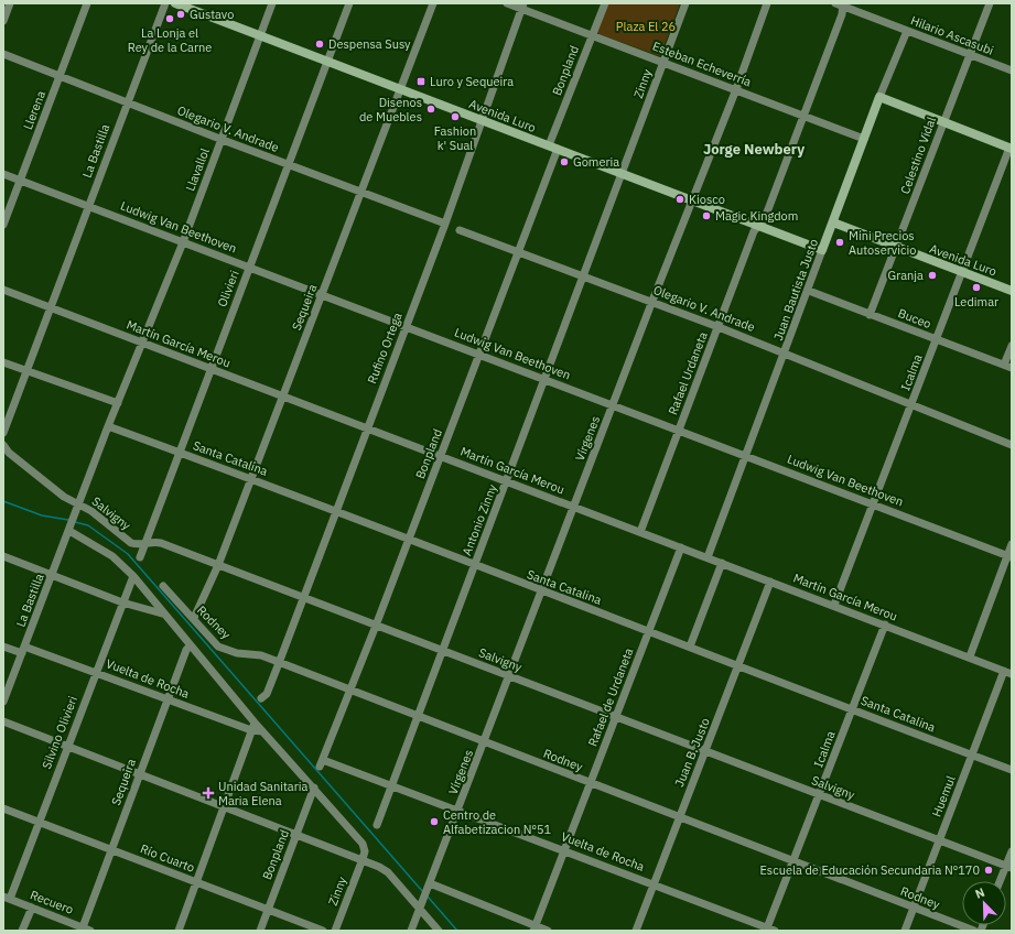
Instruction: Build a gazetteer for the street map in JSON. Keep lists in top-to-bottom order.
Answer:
{
  "streets": {
    "street": [
      "Hilario Ascasubi",
      "Esteban Echeverría",
      "Bonpland",
      "Zinny",
      "Llerena",
      "Avenida Luro",
      "Olegario V. Andrade",
      "La Bastilla",
      "Celestino Vidal",
      "Llavallol",
      "Ludwig Van Beethoven",
      "Olivieri",
      "Juan Bautista Justo",
      "Sequeira",
      "Buceo",
      "Martín García Merou",
      "Rufino Ortega",
      "Icalma",
      "Rafael Urdaneta",
      "Vírgenes",
      "Santa Catalina",
      "Salvigny",
      "Antonio Zinny",
      "Rodney",
      "Vuelta de Rocha",
      "Rafael de Urdaneta",
      "Silvino Olivieri",
      "Juan B. Justo",
      "Huemul",
      "Río Cuarto",
      "Recuero"
    ]
  },
  "crossings": [
    ["Hilario Ascasubi", "Celestino Vidal"],
    ["Hilario Ascasubi", "Juan Bautista Justo"],
    ["Hilario Ascasubi", "Rafael Urdaneta"],
    ["Esteban Echeverría", "Bonpland"],
    ["Esteban Echeverría", "Zinny"],
    ["Esteban Echeverría", "Juan Bautista Justo"],
    ["Esteban Echeverría", "Rufino Ortega"],
    ["Esteban Echeverría", "Rafael Urdaneta"],
    ["Esteban Echeverría", "Vírgenes"],
    ["Bonpland", "Avenida Luro"],
    ["Bonpland", "Olegario V. Andrade"],
    ["Bonpland", "Ludwig Van Beethoven"],
    ["Bonpland", "Martín García Merou"],
    ["Bonpland", "Santa Catalina"],
    ["Bonpland", "Salvigny"],
    ["Bonpland", "Rodney"],
    ["Bonpland", "Vuelta de Rocha"],
    ["Bonpland", "Río Cuarto"],
    ["Zinny", "Avenida Luro"],
    ["Zinny", "Antonio Zinny"],
    ["Llerena", "Olegario V. Andrade"],
    ["Llerena", "Ludwig Van Beethoven"],
    ["Avenida Luro", "Celestino Vidal"],
    ["Avenida Luro", "Llavallol"],
    ["Avenida Luro", "Olivieri"],
    ["Avenida Luro", "Juan Bautista Justo"],
    ["Avenida Luro", "Sequeira"],
    ["Avenida Luro", "Rufino Ortega"],
    ["Avenida Luro", "Icalma"],
    ["Avenida Luro", "Rafael Urdaneta"],
    ["Avenida Luro", "Vírgenes"],
    ["Avenida Luro", "Antonio Zinny"],
    ["Olegario V. Andrade", "La Bastilla"],
    ["Olegario V. Andrade", "Llavallol"],
    ["Olegario V. Andrade", "Olivieri"],
    ["Olegario V. Andrade", "Juan Bautista Justo"],
    ["Olegario V. Andrade", "Sequeira"],
    ["Olegario V. Andrade", "Rufino Ortega"],
    ["Olegario V. Andrade", "Icalma"],
    ["Olegario V. Andrade", "Rafael Urdaneta"],
    ["Olegario V. Andrade", "Vírgenes"],
    ["Olegario V. Andrade", "Antonio Zinny"],
    ["La Bastilla", "Ludwig Van Beethoven"],
    ["La Bastilla", "Martín García Merou"],
    ["La Bastilla", "Salvigny"],
    ["La Bastilla", "Vuelta de Rocha"],
    ["Celestino Vidal", "Buceo"],
    ["Llavallol", "Ludwig Van Beethoven"],
    ["Llavallol", "Martín García Merou"],
    ["Ludwig Van Beethoven", "Olivieri"],
    ["Ludwig Van Beethoven", "Juan Bautista Justo"],
    ["Ludwig Van Beethoven", "Sequeira"],
    ["Ludwig Van Beethoven", "Rufino Ortega"],
    ["Ludwig Van Beethoven", "Icalma"],
    ["Ludwig Van Beethoven", "Rafael Urdaneta"],
    ["Ludwig Van Beethoven", "Vírgenes"],
    ["Ludwig Van Beethoven", "Antonio Zinny"],
    ["Olivieri", "Martín García Merou"],
    ["Olivieri", "Santa Catalina"],
    ["Olivieri", "Salvigny"],
    ["Juan Bautista Justo", "Buceo"],
    ["Juan Bautista Justo", "Martín García Merou"],
    ["Sequeira", "Martín García Merou"],
    ["Sequeira", "Santa Catalina"],
    ["Sequeira", "Salvigny"],
    ["Sequeira", "Rodney"],
    ["Sequeira", "Vuelta de Rocha"],
    ["Sequeira", "Río Cuarto"],
    ["Sequeira", "Recuero"],
    ["Buceo", "Icalma"],
    ["Martín García Merou", "Rufino Ortega"],
    ["Martín García Merou", "Icalma"],
    ["Martín García Merou", "Rafael Urdaneta"],
    ["Martín García Merou", "Vírgenes"],
    ["Martín García Merou", "Antonio Zinny"],
    ["Martín García Merou", "Rafael de Urdaneta"],
    ["Martín García Merou", "Juan B. Justo"],
    ["Martín García Merou", "Huemul"],
    ["Rufino Ortega", "Santa Catalina"],
    ["Rufino Ortega", "Salvigny"],
    ["Rufino Ortega", "Rodney"],
    ["Icalma", "Santa Catalina"],
    ["Icalma", "Salvigny"],
    ["Icalma", "Rodney"],
    ["Icalma", "Vuelta de Rocha"],
    ["Vírgenes", "Santa Catalina"],
    ["Vírgenes", "Salvigny"],
    ["Vírgenes", "Rodney"],
    ["Vírgenes", "Vuelta de Rocha"],
    ["Santa Catalina", "Antonio Zinny"],
    ["Santa Catalina", "Rafael de Urdaneta"],
    ["Santa Catalina", "Juan B. Justo"],
    ["Santa Catalina", "Huemul"],
    ["Salvigny", "Antonio Zinny"],
    ["Salvigny", "Rafael de Urdaneta"],
    ["Salvigny", "Juan B. Justo"],
    ["Salvigny", "Huemul"],
    ["Antonio Zinny", "Rodney"],
    ["Antonio Zinny", "Vuelta de Rocha"],
    ["Rodney", "Rafael de Urdaneta"],
    ["Rodney", "Juan B. Justo"],
    ["Rodney", "Huemul"],
    ["Vuelta de Rocha", "Rafael de Urdaneta"],
    ["Vuelta de Rocha", "Silvino Olivieri"],
    ["Vuelta de Rocha", "Juan B. Justo"],
    ["Silvino Olivieri", "Río Cuarto"],
    ["Silvino Olivieri", "Recuero"]
  ],
  "districts": ["Jorge Newbery"],
  "parks": ["Plaza El 26"],
  "places": {
    "other": [
      "Gustavo",
      "La Lonja el Rey de la Carne",
      "Despensa Susy",
      "Disenos de Muebles",
      "Fashion k' Sual",
      "Gomeria",
      "Kiosco",
      "Magic Kingdom",
      "Mini Precios Autoservicio",
      "Granja",
      "Ledimar",
      "Centro de Alfabetizacion Nº51",
      "Escuela de Educación Secundaria Nº170"
    ],
    "transit": ["Luro y Sequeira"],
    "health": ["Unidad Sanitaria Maria Elena"]
  },
  "north": "top left"
}
